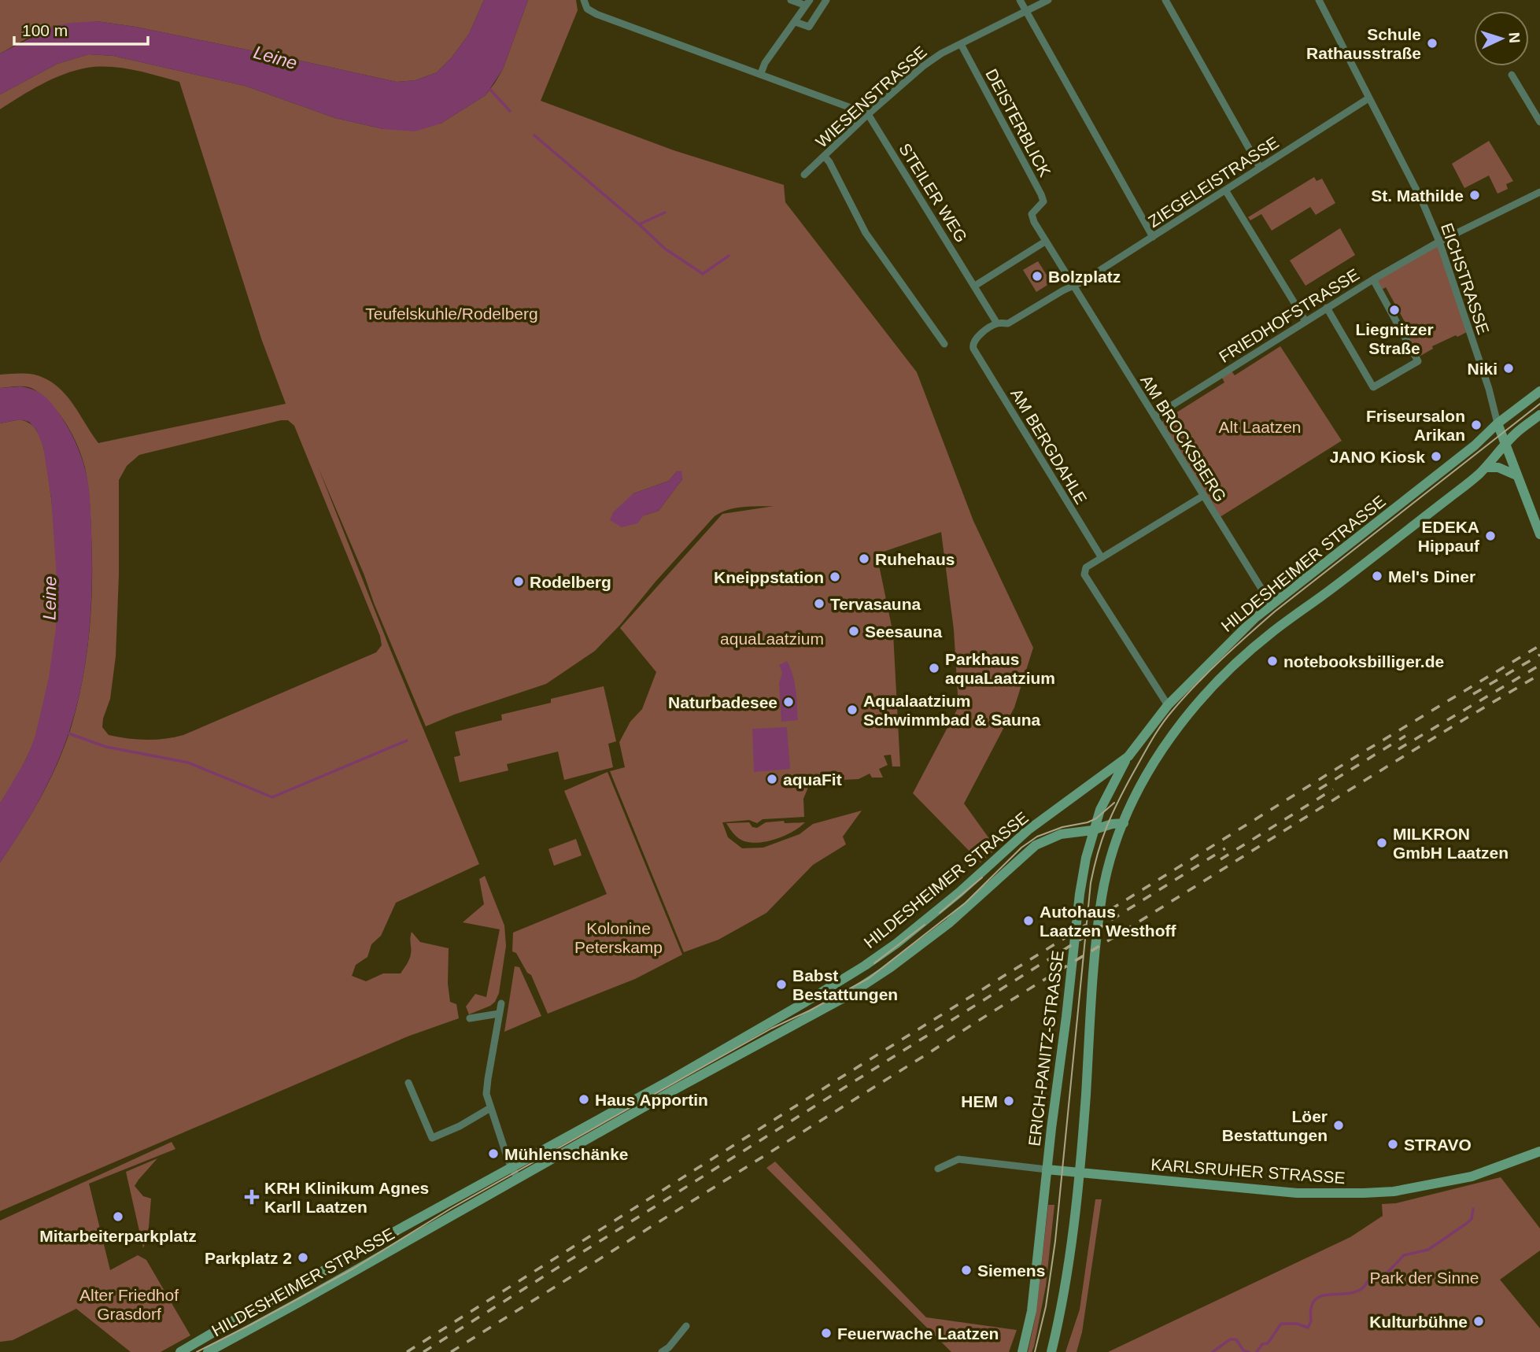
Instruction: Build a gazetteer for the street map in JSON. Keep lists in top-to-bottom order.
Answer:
{
  "streets": {
    "main road": ["HILDESHEIMER STRASSE", "ERICH-PANITZ-STRASSE", "KARLSRUHER STRASSE"],
    "street": [
      "WIESENSTRASSE",
      "DEISTERBLICK",
      "ZIEGELEISTRASSE",
      "STEILER WEG",
      "EICHSTRASSE",
      "FRIEDHOFSTRASSE",
      "AM BROCKSBERG",
      "AM BERGDAHLE"
    ]
  },
  "crossings": [
    ["WIESENSTRASSE", "DEISTERBLICK"],
    ["WIESENSTRASSE", "STEILER WEG"],
    ["DEISTERBLICK", "AM BROCKSBERG"],
    ["ZIEGELEISTRASSE", "STEILER WEG"],
    ["ZIEGELEISTRASSE", "EICHSTRASSE"],
    ["ZIEGELEISTRASSE", "AM BROCKSBERG"],
    ["ZIEGELEISTRASSE", "AM BERGDAHLE"],
    ["EICHSTRASSE", "FRIEDHOFSTRASSE"],
    ["EICHSTRASSE", "HILDESHEIMER STRASSE"],
    ["FRIEDHOFSTRASSE", "AM BROCKSBERG"],
    ["AM BROCKSBERG", "HILDESHEIMER STRASSE"],
    ["HILDESHEIMER STRASSE", "ERICH-PANITZ-STRASSE"],
    ["ERICH-PANITZ-STRASSE", "KARLSRUHER STRASSE"]
  ],
  "water": ["Leine"],
  "parks": [
    "Teufelskuhle/Rodelberg",
    "Alt Laatzen",
    "aquaLaatzium",
    "Kolonine Peterskamp",
    "Park der Sinne",
    "Alter Friedhof Grasdorf"
  ],
  "places": {
    "other": [
      "Schule Rathausstraße",
      "St. Mathilde",
      "Bolzplatz",
      "Liegnitzer Straße",
      "Niki",
      "Friseursalon Arikan",
      "JANO Kiosk",
      "EDEKA Hippauf",
      "Ruhehaus",
      "Mel's Diner",
      "Kneippstation",
      "Rodelberg",
      "Tervasauna",
      "Seesauna",
      "notebooksbilliger.de",
      "Parkhaus aquaLaatzium",
      "Naturbadesee",
      "Aqualaatzium Schwimmbad & Sauna",
      "aquaFit",
      "MILKRON GmbH Laatzen",
      "Autohaus Laatzen Westhoff",
      "Babst Bestattungen",
      "Haus Apportin",
      "HEM",
      "Löer Bestattungen",
      "STRAVO",
      "Mühlenschänke",
      "Mitarbeiterparkplatz",
      "Parkplatz 2",
      "Siemens",
      "Kulturbühne",
      "Feuerwache Laatzen"
    ],
    "health": ["KRH Klinikum Agnes Karll Laatzen"]
  },
  "scale_bar": "100 m",
  "north": "right"
}
